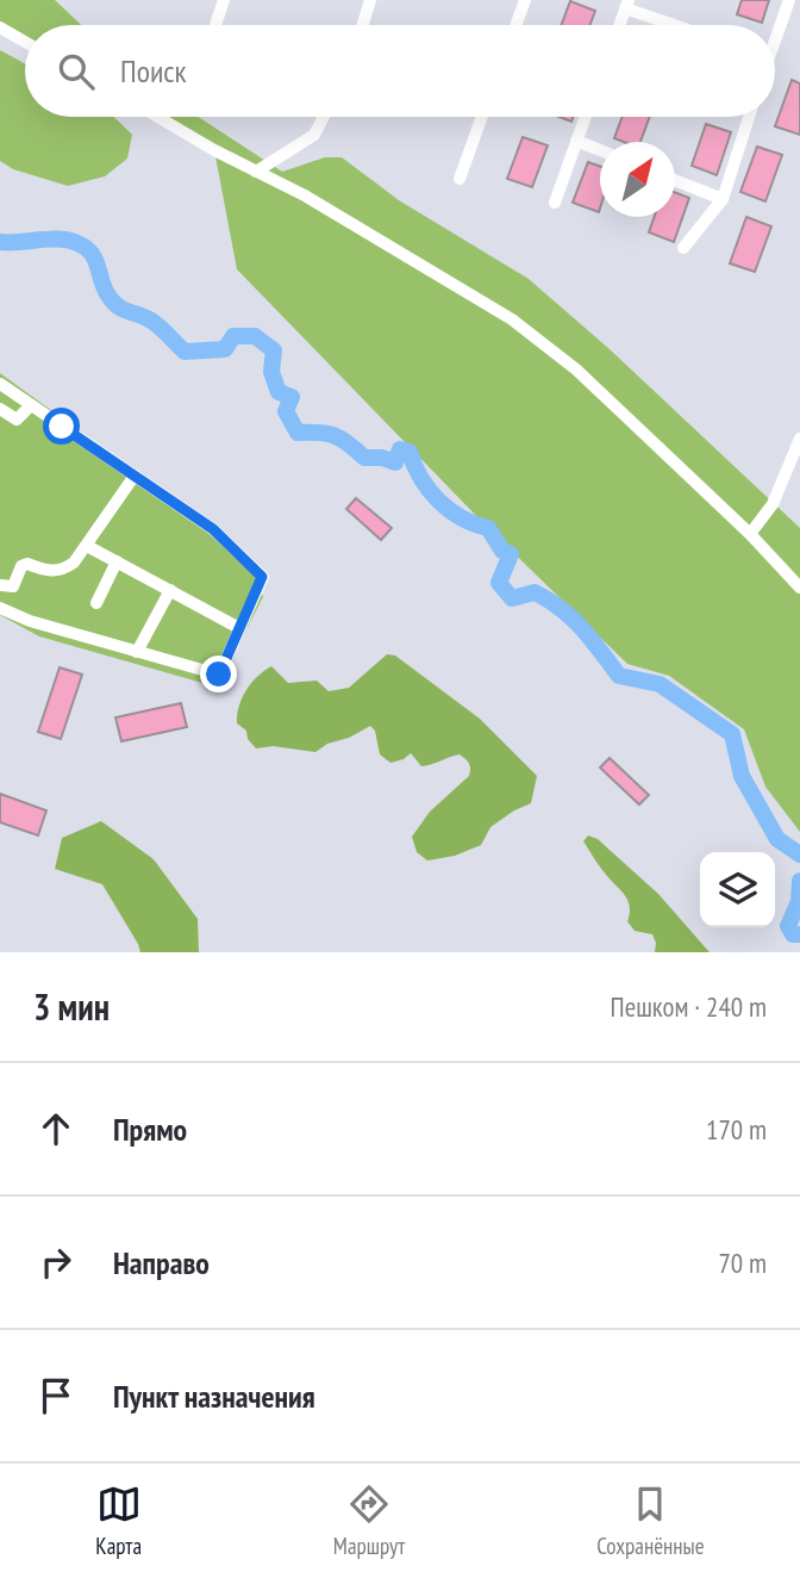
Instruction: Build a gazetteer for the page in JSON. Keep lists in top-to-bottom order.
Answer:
{
  "north": "top right",
  "page": {
    "search": "Поиск",
    "heading": ["3 мин", "Пешком · 240 m"],
    "list": [
      ["Прямо", "170 m"],
      ["Направо", "70 m"],
      "Пункт назначения"
    ],
    "nav": ["Карта", "Маршрут", "Сохранённые"]
  }
}
